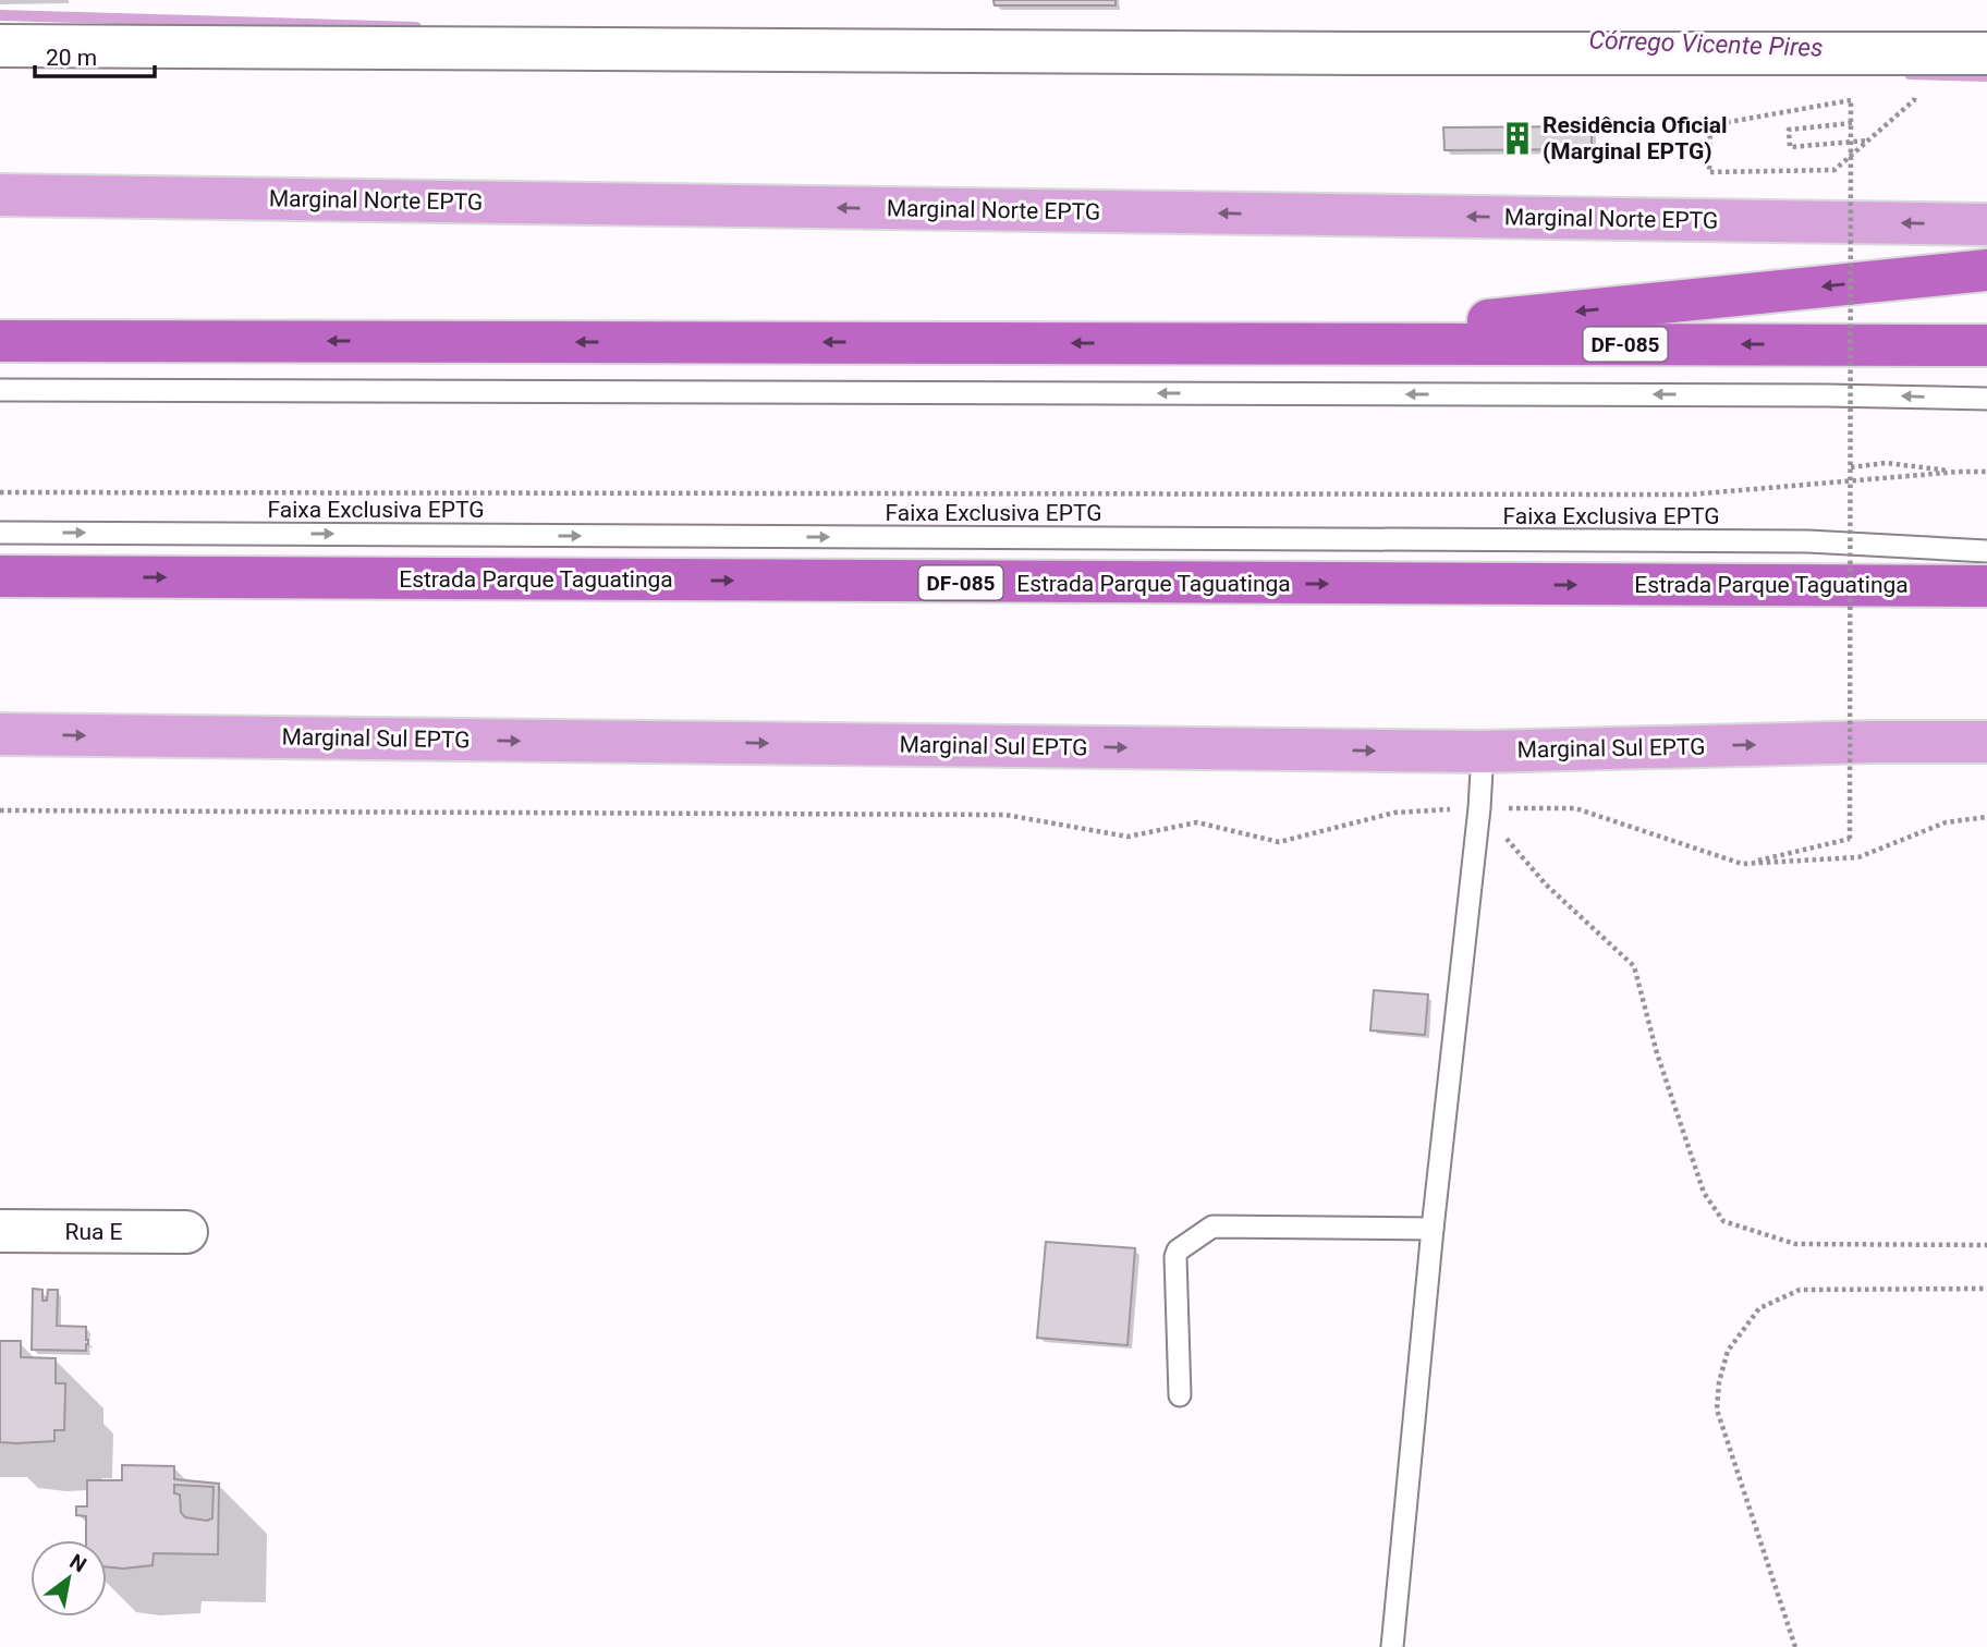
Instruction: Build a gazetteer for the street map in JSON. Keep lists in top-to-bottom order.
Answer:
{
  "streets": {
    "highway": ["DF-085", "Estrada Parque Taguatinga"],
    "main road": ["Marginal Norte EPTG", "Marginal Sul EPTG"],
    "street": ["Rua E"],
    "lane": ["Faixa Exclusiva EPTG"]
  },
  "one_way": ["Marginal Norte EPTG", "Marginal Sul EPTG"],
  "water": ["Córrego Vicente Pires"],
  "places": {
    "building": ["Residência Oficial (Marginal EPTG)"]
  },
  "scale_bar": "20 m",
  "north": "top right"
}
